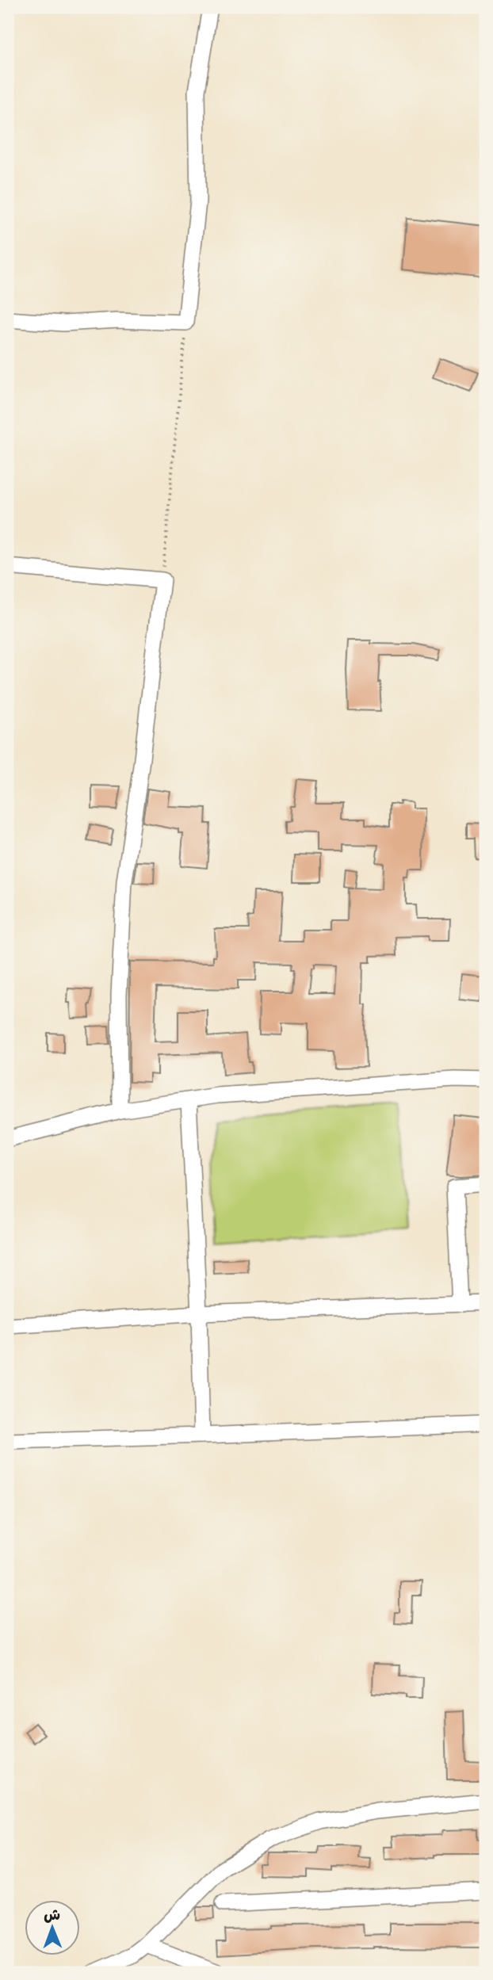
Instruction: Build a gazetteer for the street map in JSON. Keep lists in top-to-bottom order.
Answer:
{
  "north": "top"
}
